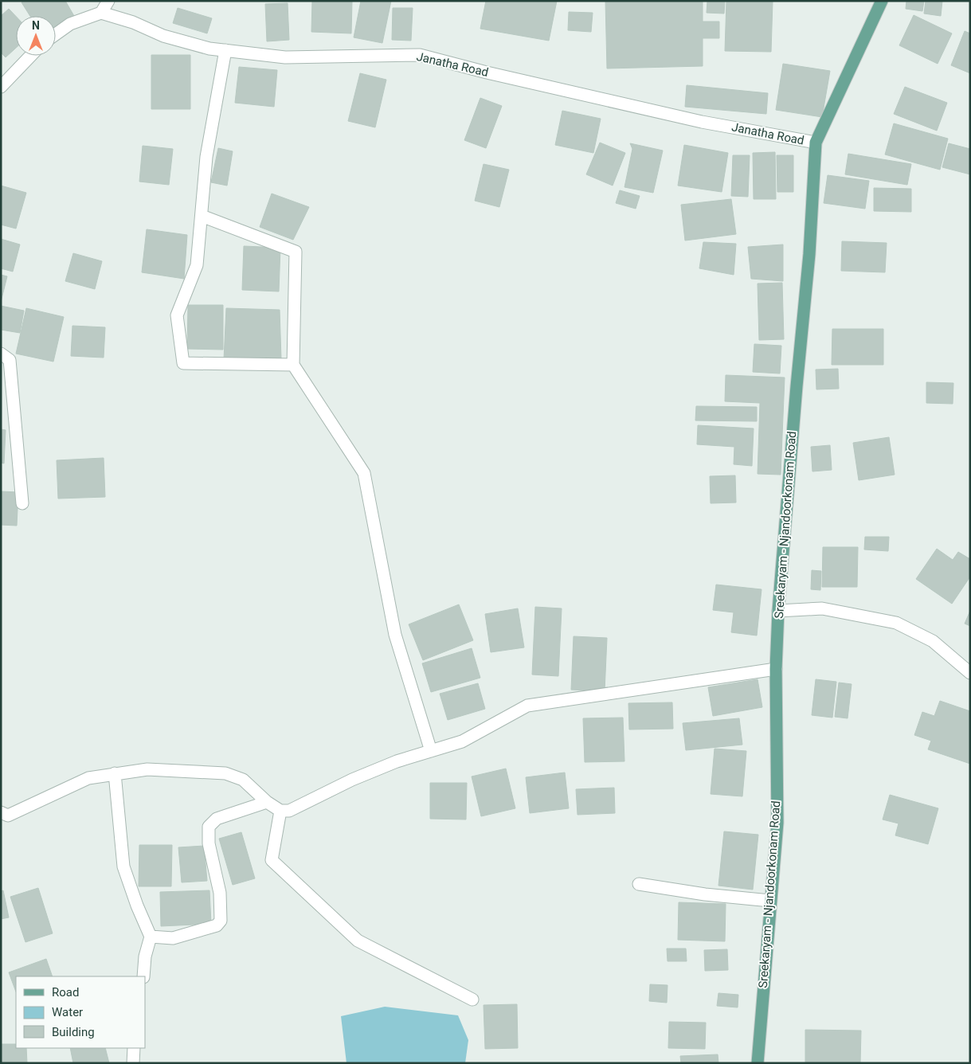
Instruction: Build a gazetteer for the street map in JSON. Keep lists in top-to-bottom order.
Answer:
{
  "streets": {
    "main road": ["Sreekaryam - Njandoorkonam Road"],
    "street": ["Janatha Road"]
  },
  "crossings": [
    ["Janatha Road", "Sreekaryam - Njandoorkonam Road"]
  ],
  "legend": ["Road", "Water", "Building"],
  "north": "top"
}
